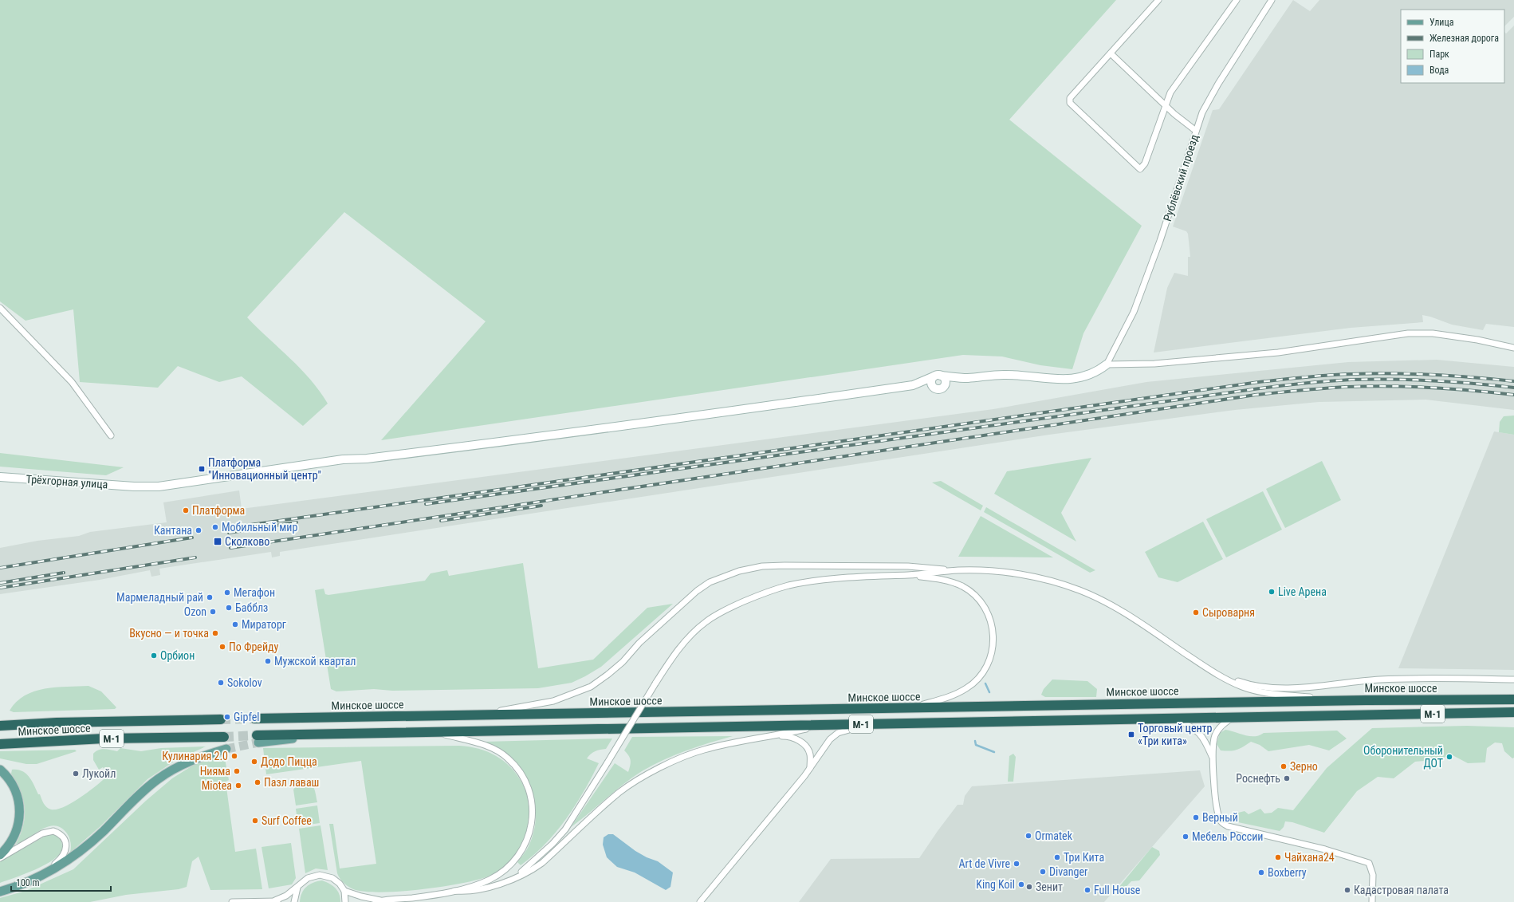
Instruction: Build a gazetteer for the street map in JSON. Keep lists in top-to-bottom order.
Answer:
{
  "streets": {
    "highway": ["Минское шоссе", "М-1"],
    "street": ["Рублёвский проезд", "Трёхгорная улица"]
  },
  "places": {
    "transit": ["Платформа \"Инновационный центр\"", "Сколково", "Торговый центр «Три кита»"],
    "other": [
      "Платформа",
      "Мобильный мир",
      "Кантана",
      "Live Арена",
      "Мегафон",
      "Мармеладный рай",
      "Бабблз",
      "Ozon",
      "Сыроварня",
      "Мираторг",
      "Вкусно — и точка",
      "По Фрейду",
      "Орбион",
      "Мужской квартал",
      "Sokolov",
      "Gipfel",
      "Кулинария 2.0",
      "Оборонительный ДОТ",
      "Додо Пицца",
      "Зерно",
      "Нияма",
      "Лукойл",
      "Роснефть",
      "Пазл лаваш",
      "Miotea",
      "Верный",
      "Surf Coffee",
      "Ormatek",
      "Мебель России",
      "Три Кита",
      "Чайхана24",
      "Art de Vivre",
      "Divanger",
      "Boxberry",
      "King Koil",
      "Зенит",
      "Full House",
      "Кадастровая палата"
    ]
  },
  "legend": [
    "Улица",
    "Железная дорога",
    "Парк",
    "Вода"
  ],
  "scale_bar": "100 m"
}
